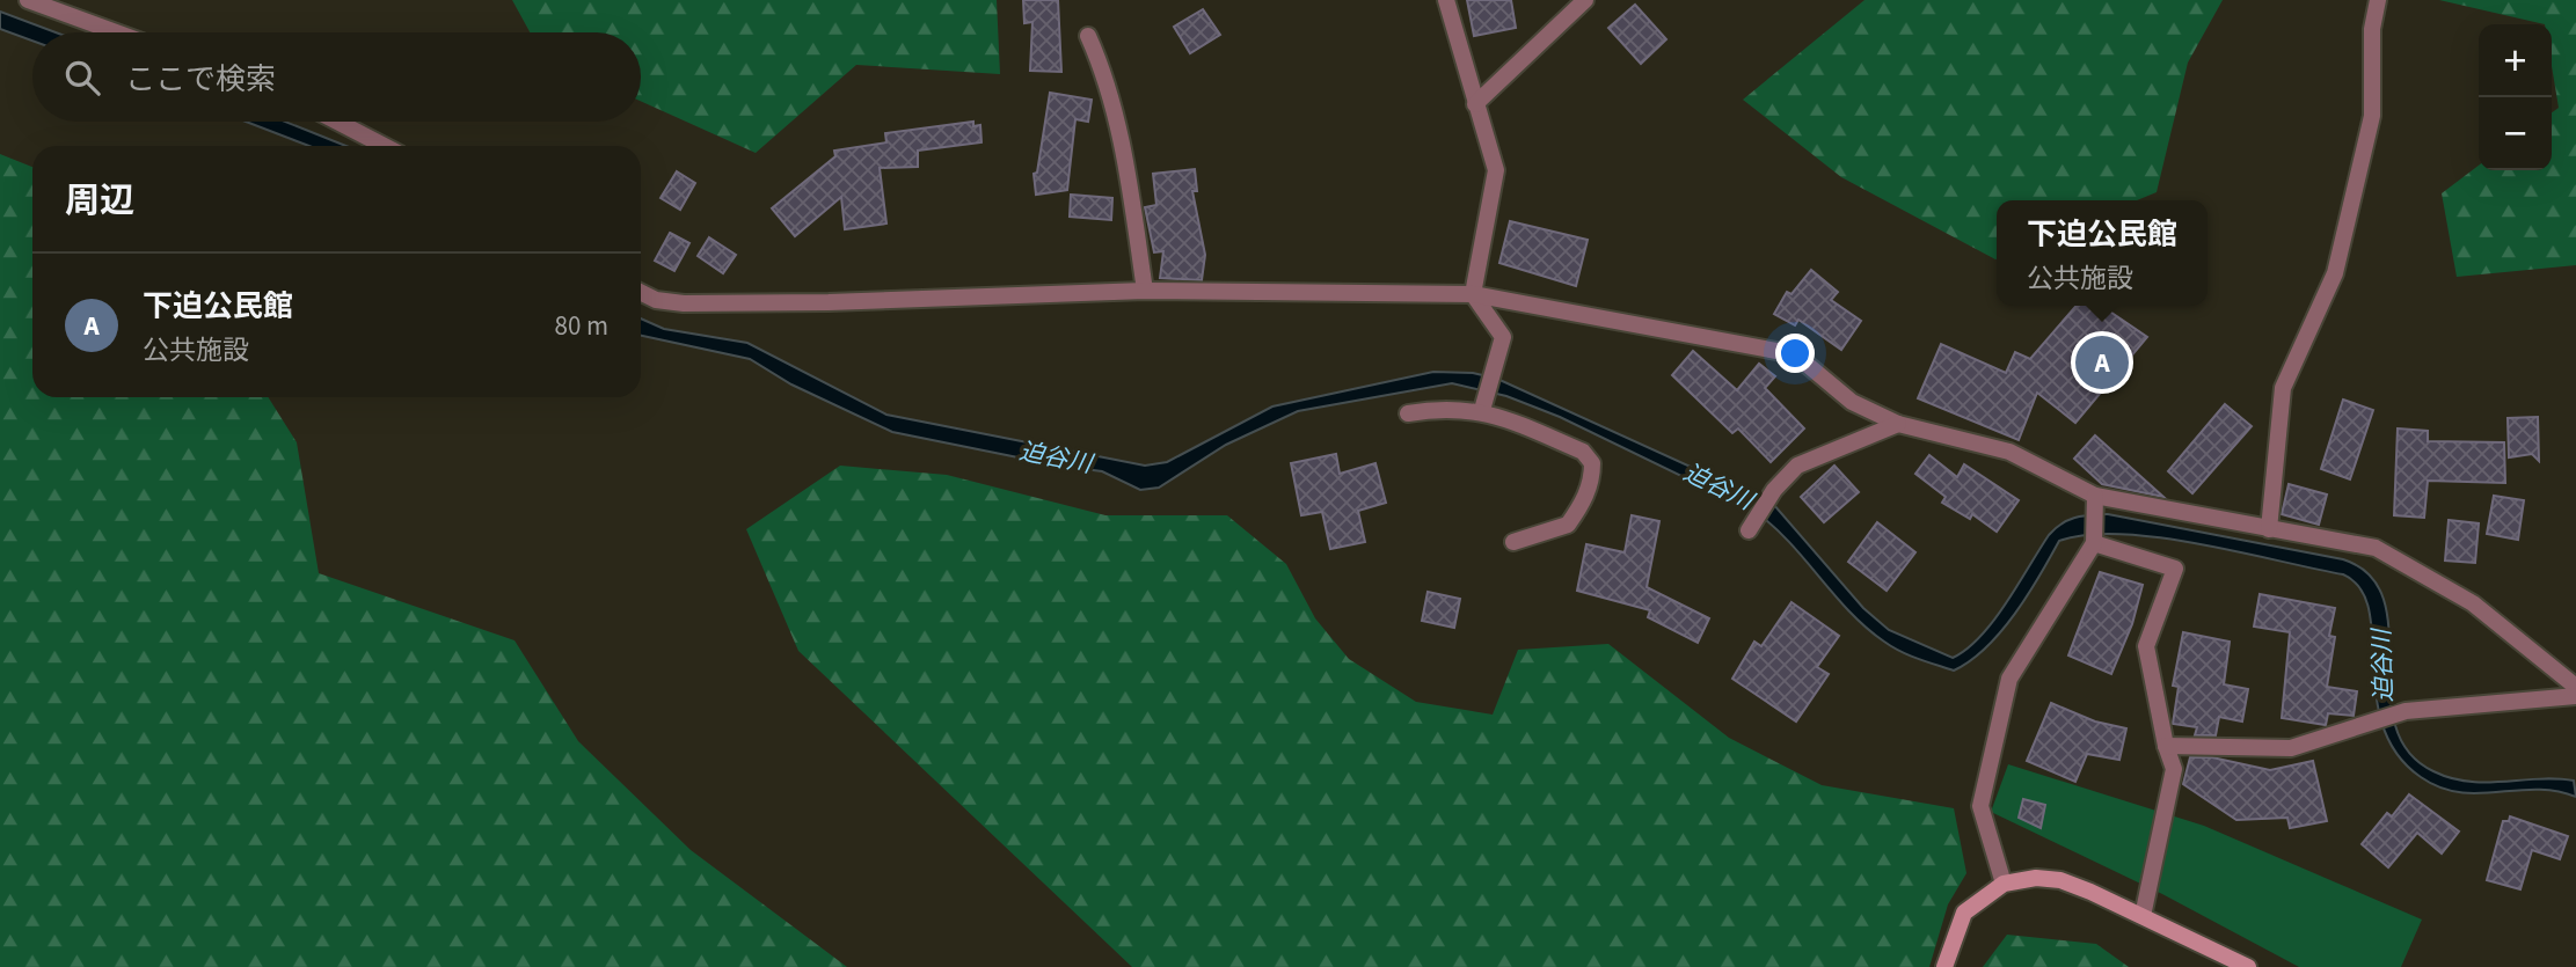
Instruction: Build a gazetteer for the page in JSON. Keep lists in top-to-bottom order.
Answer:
{
  "water": ["迫谷川"],
  "page": {
    "map_buttons": ["+", "−"],
    "search": "ここで検索",
    "heading": "周辺",
    "popup": ["下迫公民館", "公共施設"],
    "list": [
      {
        "mark": "A",
        "name": "下迫公民館",
        "note": "公共施設",
        "value": "80 m"
      }
    ],
    "pins": "A"
  }
}
